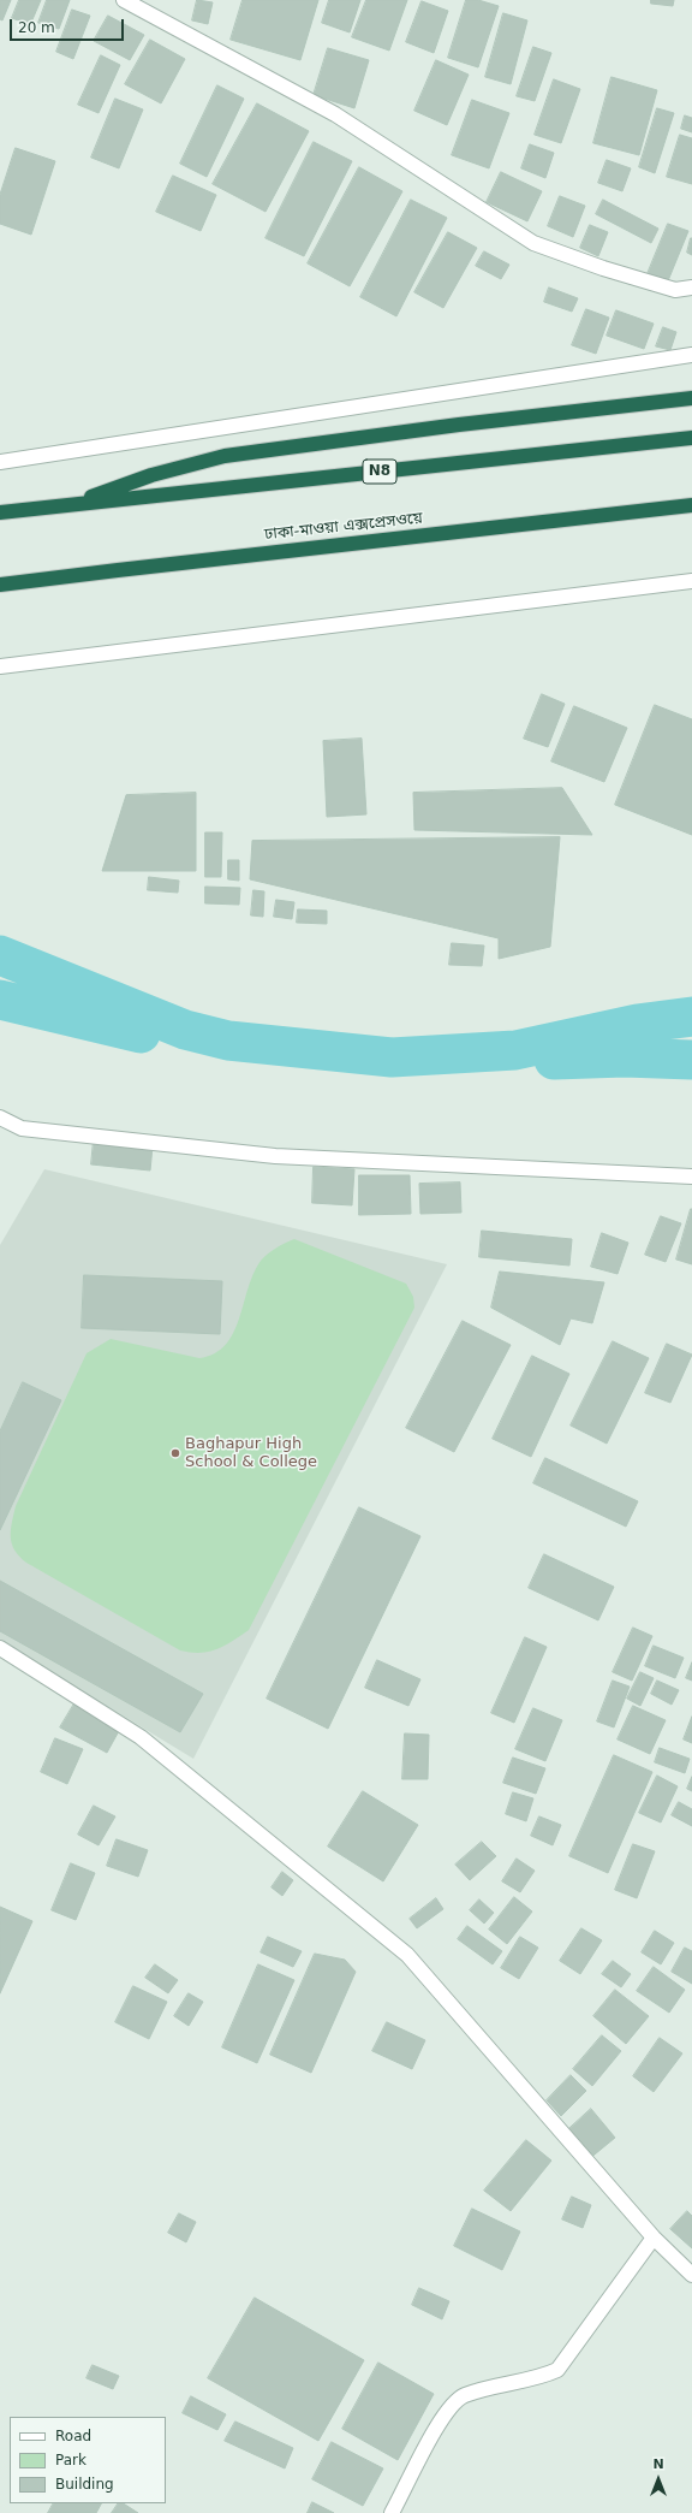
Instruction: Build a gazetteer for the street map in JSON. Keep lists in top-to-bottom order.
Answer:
{
  "streets": {
    "highway": ["N8", "ঢাকা-মাওয়া এক্সপ্রেসওয়ে"]
  },
  "places": ["Baghapur High School & College"],
  "legend": ["Road", "Park", "Building"],
  "scale_bar": "20 m",
  "north": "top"
}
